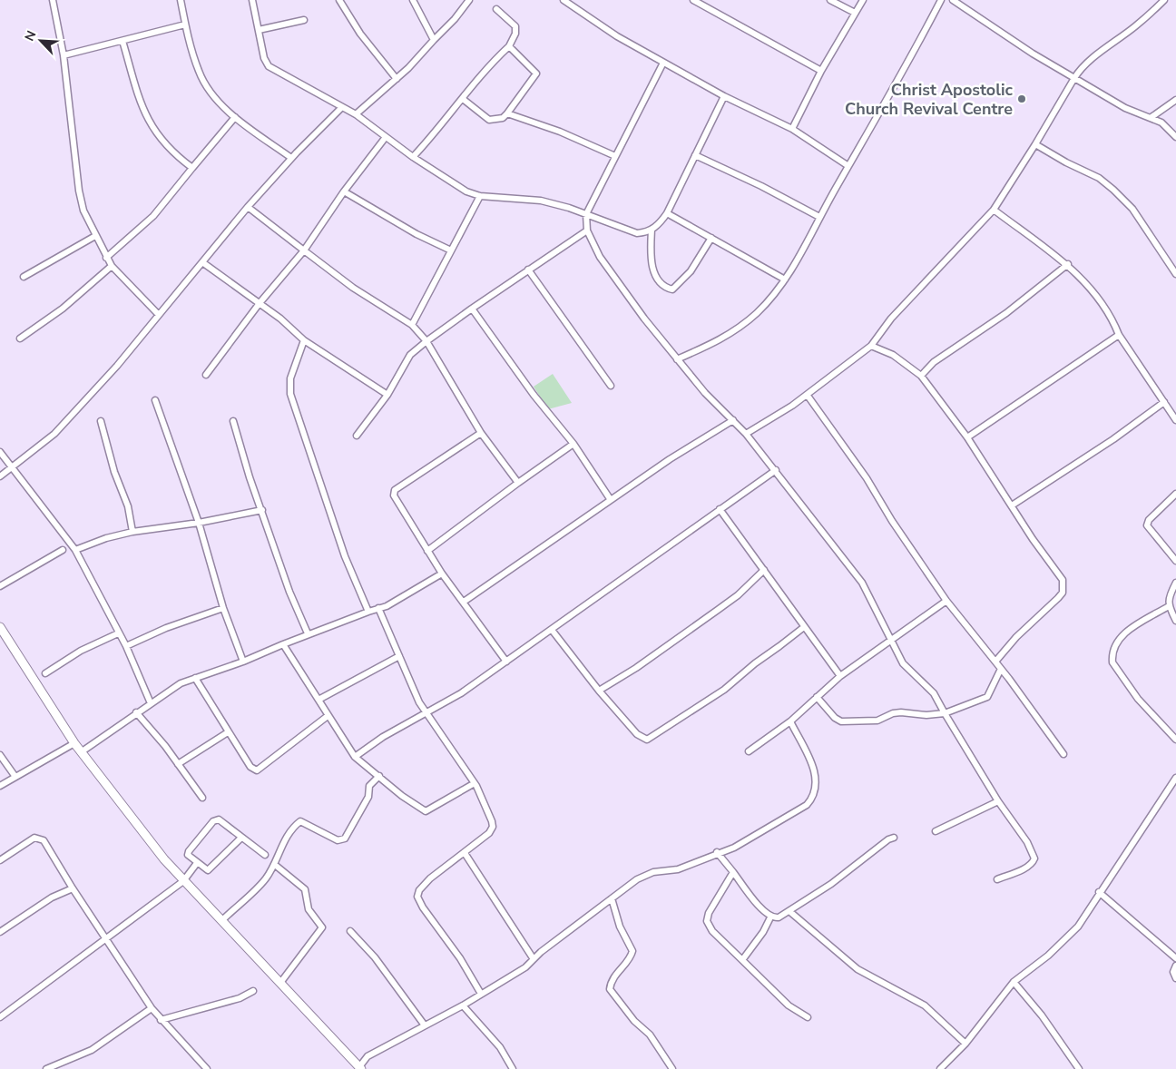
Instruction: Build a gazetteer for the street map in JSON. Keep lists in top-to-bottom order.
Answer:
{
  "places": ["Christ Apostolic Church Revival Centre"],
  "north": "top left"
}
